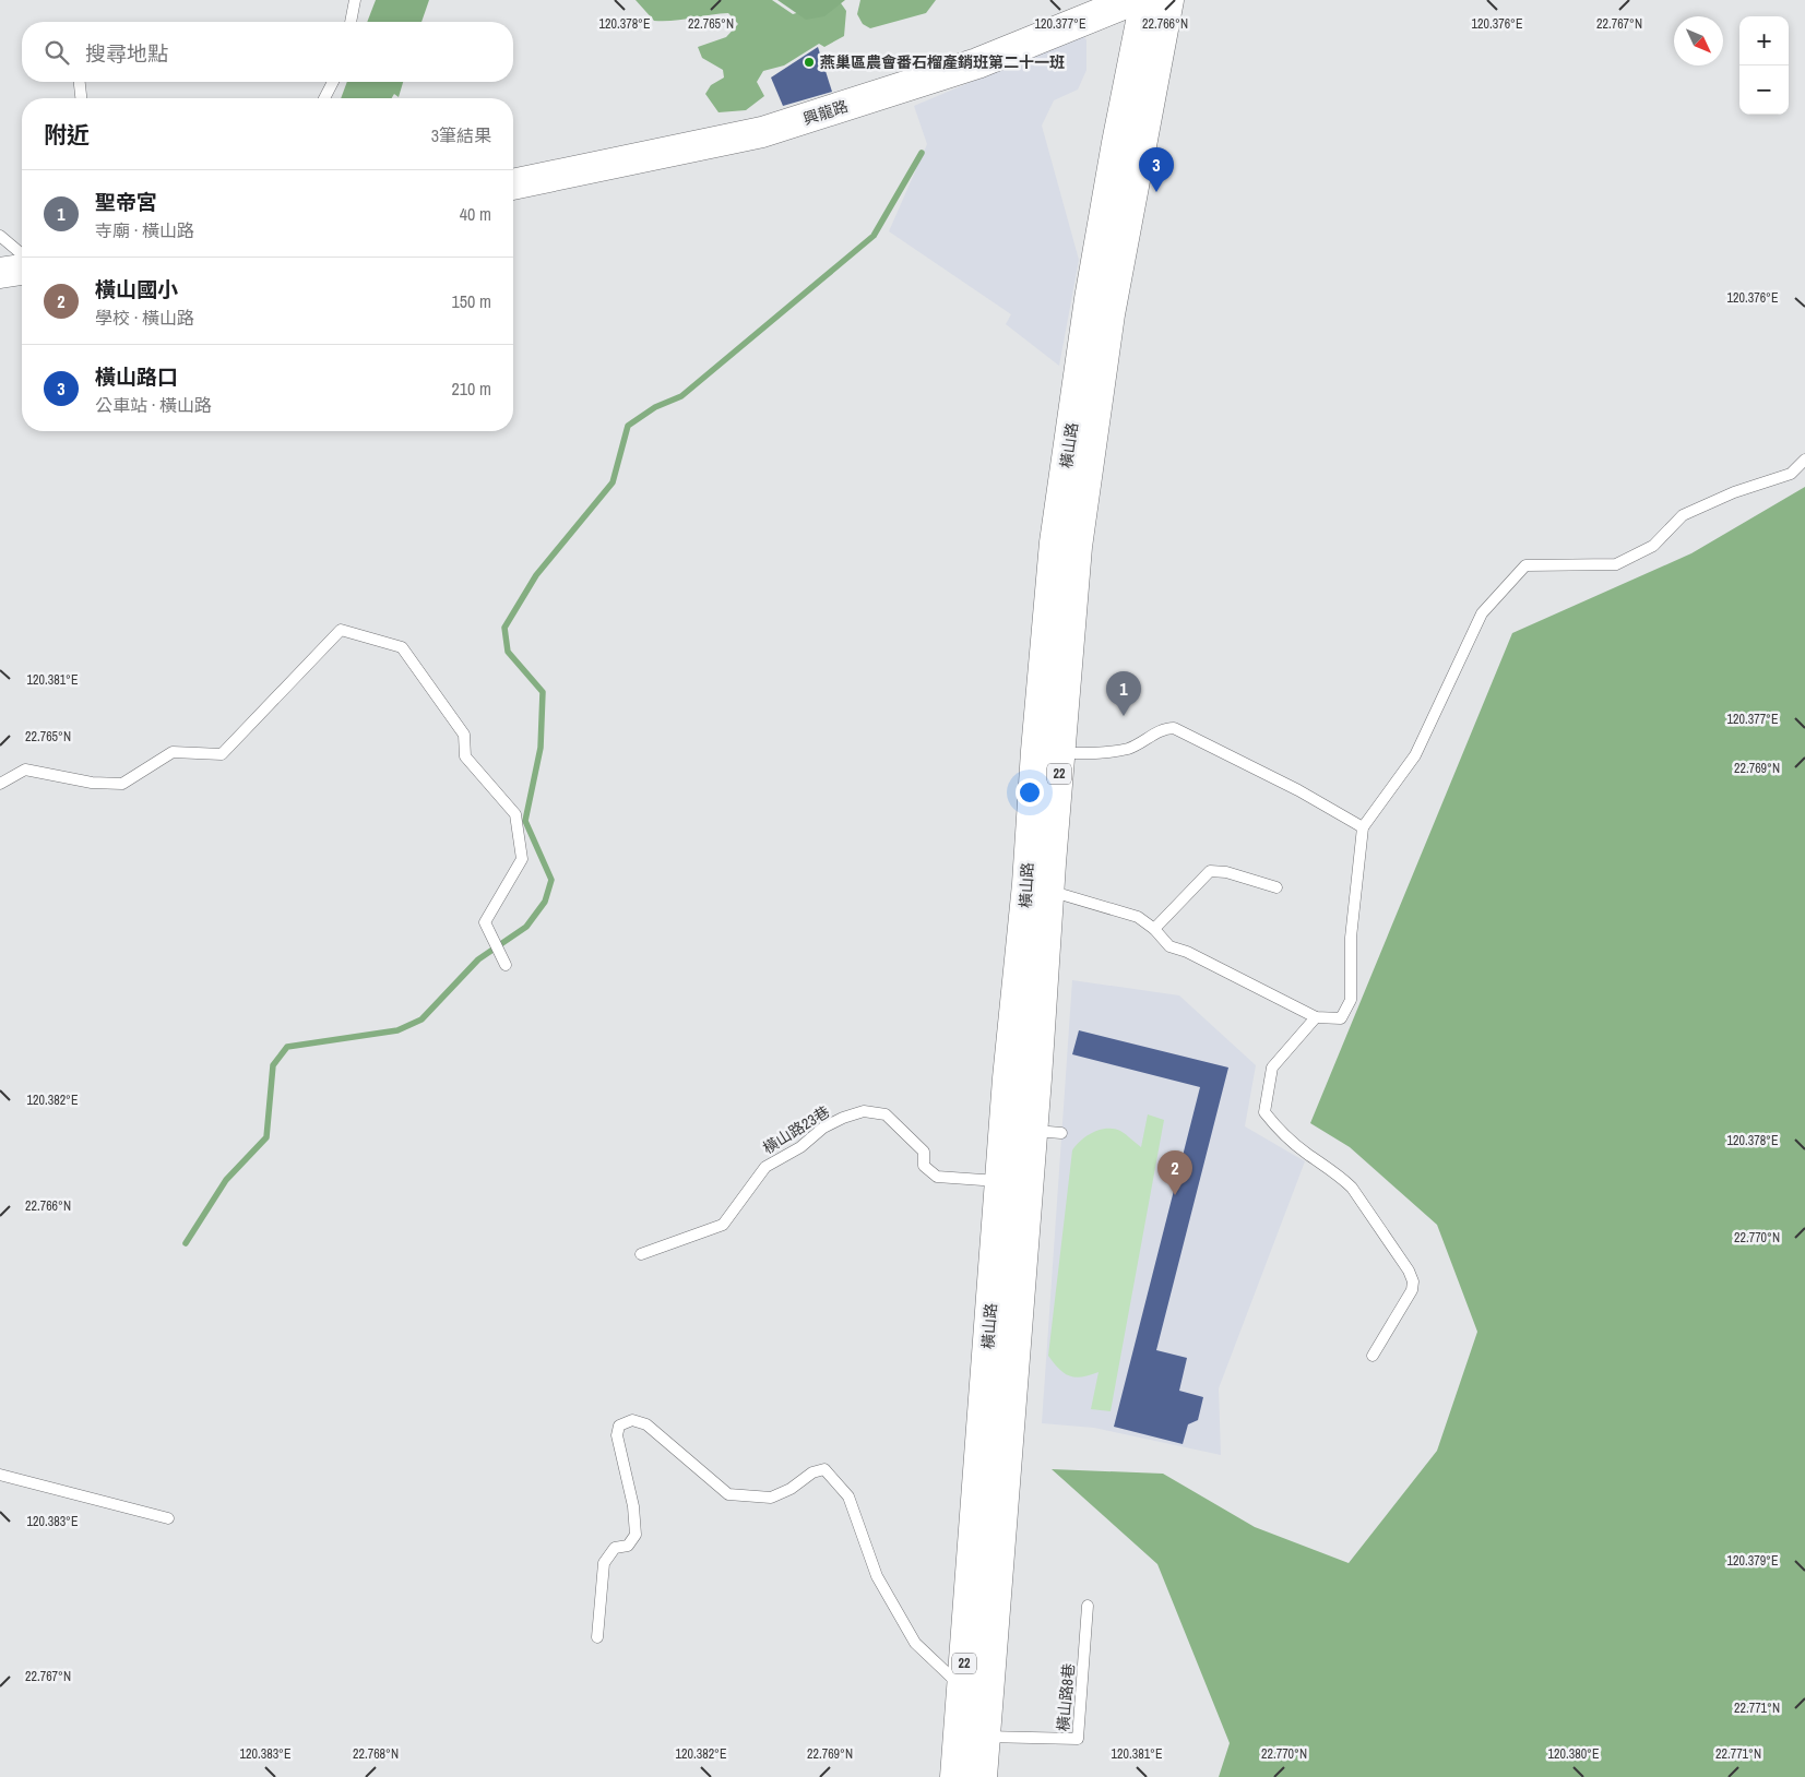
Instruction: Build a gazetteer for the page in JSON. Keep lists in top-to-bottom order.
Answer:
{
  "streets": {
    "main road": ["興龍路", "橫山路", "22"],
    "lane": ["橫山路23巷", "橫山路8巷"]
  },
  "crossings": [
    ["橫山路", "橫山路23巷"],
    ["橫山路", "橫山路8巷"]
  ],
  "places": ["燕巢區農會番石榴產銷班第二十一班"],
  "north": "bottom right",
  "page": {
    "map_buttons": ["+", "−"],
    "search": "搜尋地點",
    "heading": ["附近", "3筆結果"],
    "pins": ["3", "1", "2"],
    "list": [
      {
        "mark": "1",
        "name": "聖帝宮",
        "note": "寺廟 · 橫山路",
        "value": "40 m"
      },
      {
        "mark": "2",
        "name": "橫山國小",
        "note": "學校 · 橫山路",
        "value": "150 m"
      },
      {
        "mark": "3",
        "name": "橫山路口",
        "note": "公車站 · 橫山路",
        "value": "210 m"
      }
    ]
  },
  "coordinates": [
    "120.378°E",
    "120.377°E",
    "120.376°E",
    "22.765°N",
    "22.766°N",
    "22.767°N",
    "120.381°E",
    "22.769°N",
    "120.382°E",
    "22.770°N",
    "120.383°E",
    "120.379°E",
    "22.771°N",
    "22.768°N",
    "120.380°E"
  ]
}
